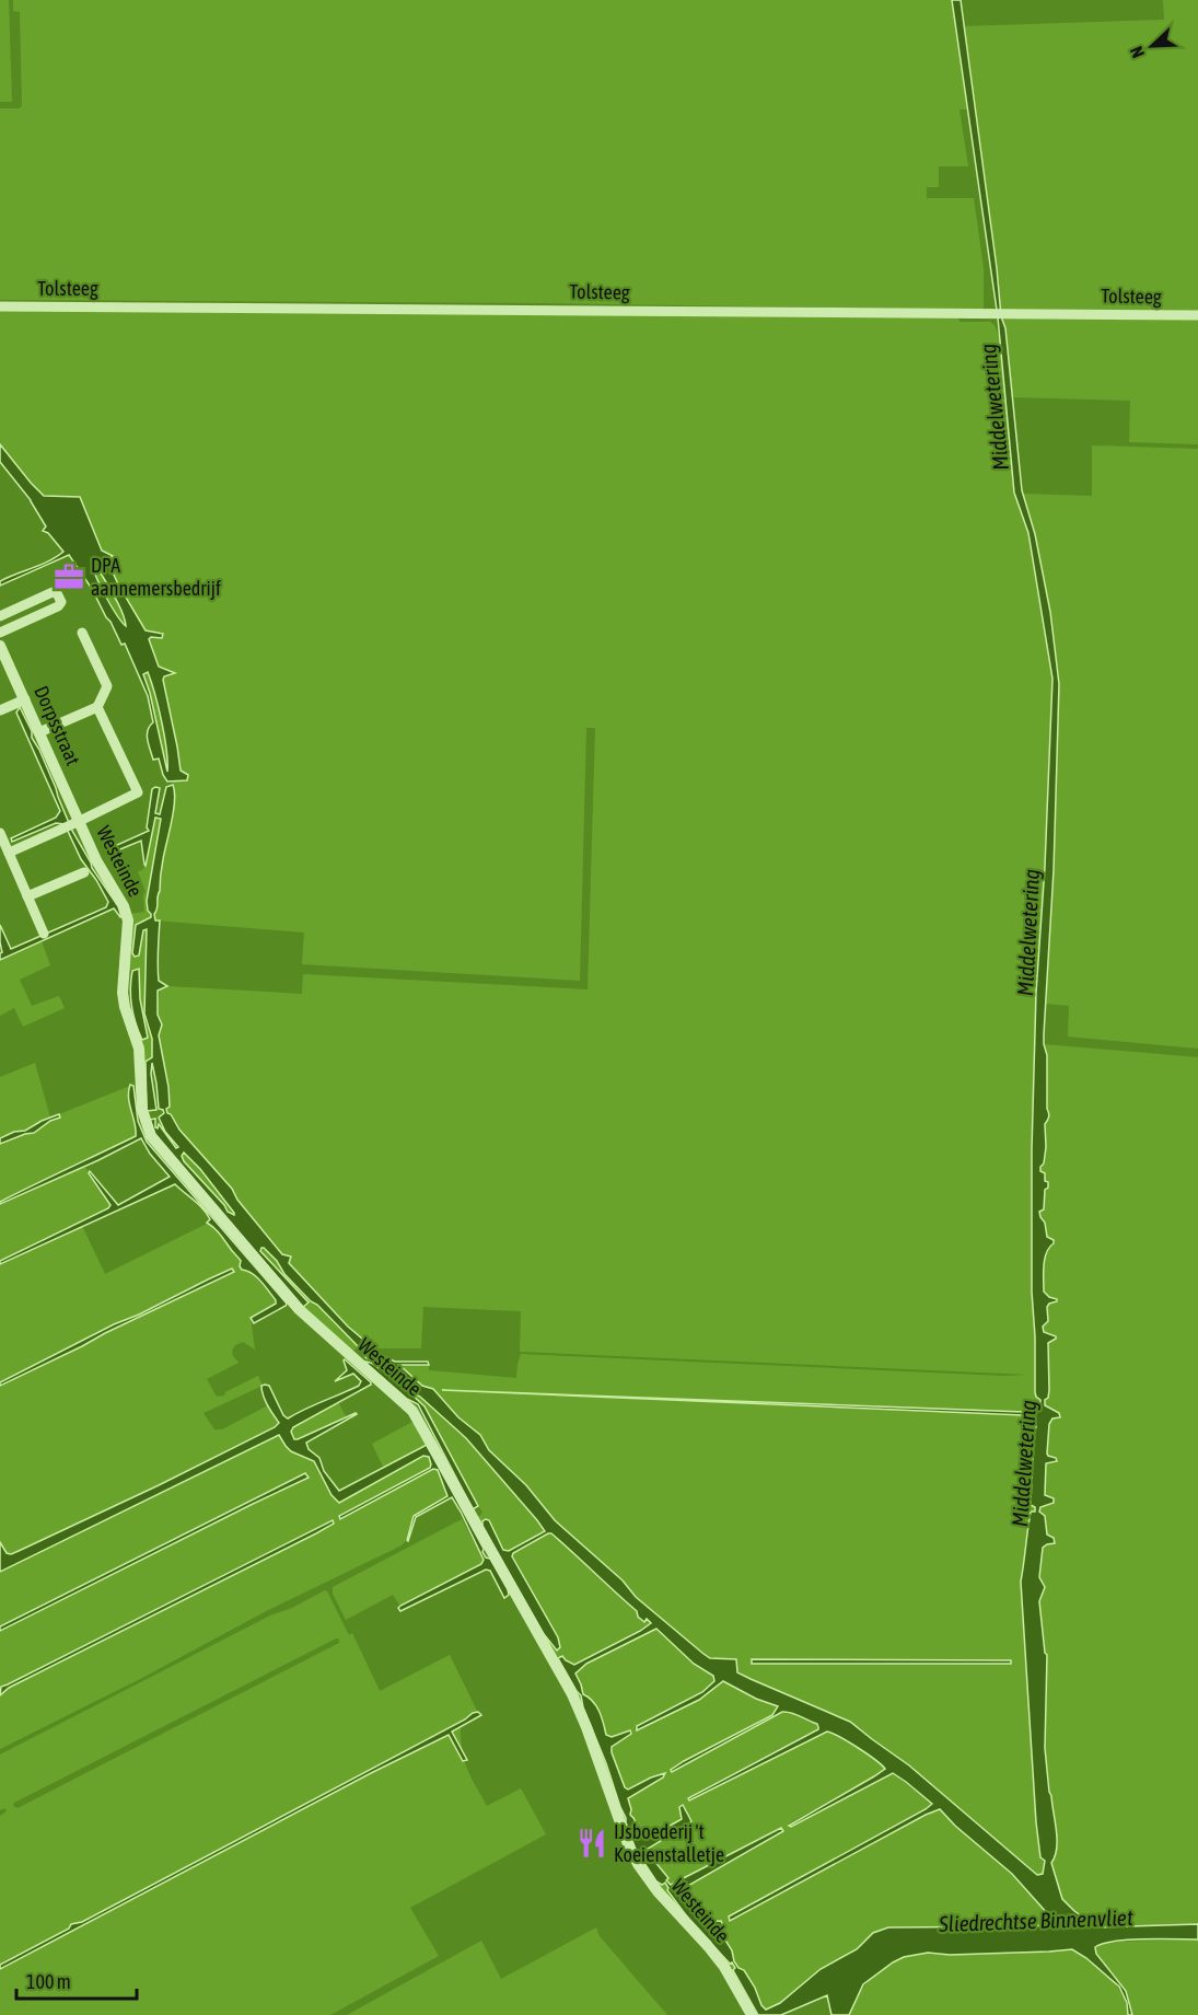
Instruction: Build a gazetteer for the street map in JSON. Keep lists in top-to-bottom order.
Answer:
{
  "streets": {
    "street": ["Tolsteeg", "Dorpsstraat", "Westeinde"]
  },
  "crossings": [
    ["Dorpsstraat", "Westeinde"]
  ],
  "water": ["Middelwetering", "Sliedrechtse Binnenvliet"],
  "places": {
    "office": ["DPA aannemersbedrijf"],
    "restaurant": ["IJsboederij 't Koeienstalletje"]
  },
  "scale_bar": "100 m",
  "north": "bottom left"
}
